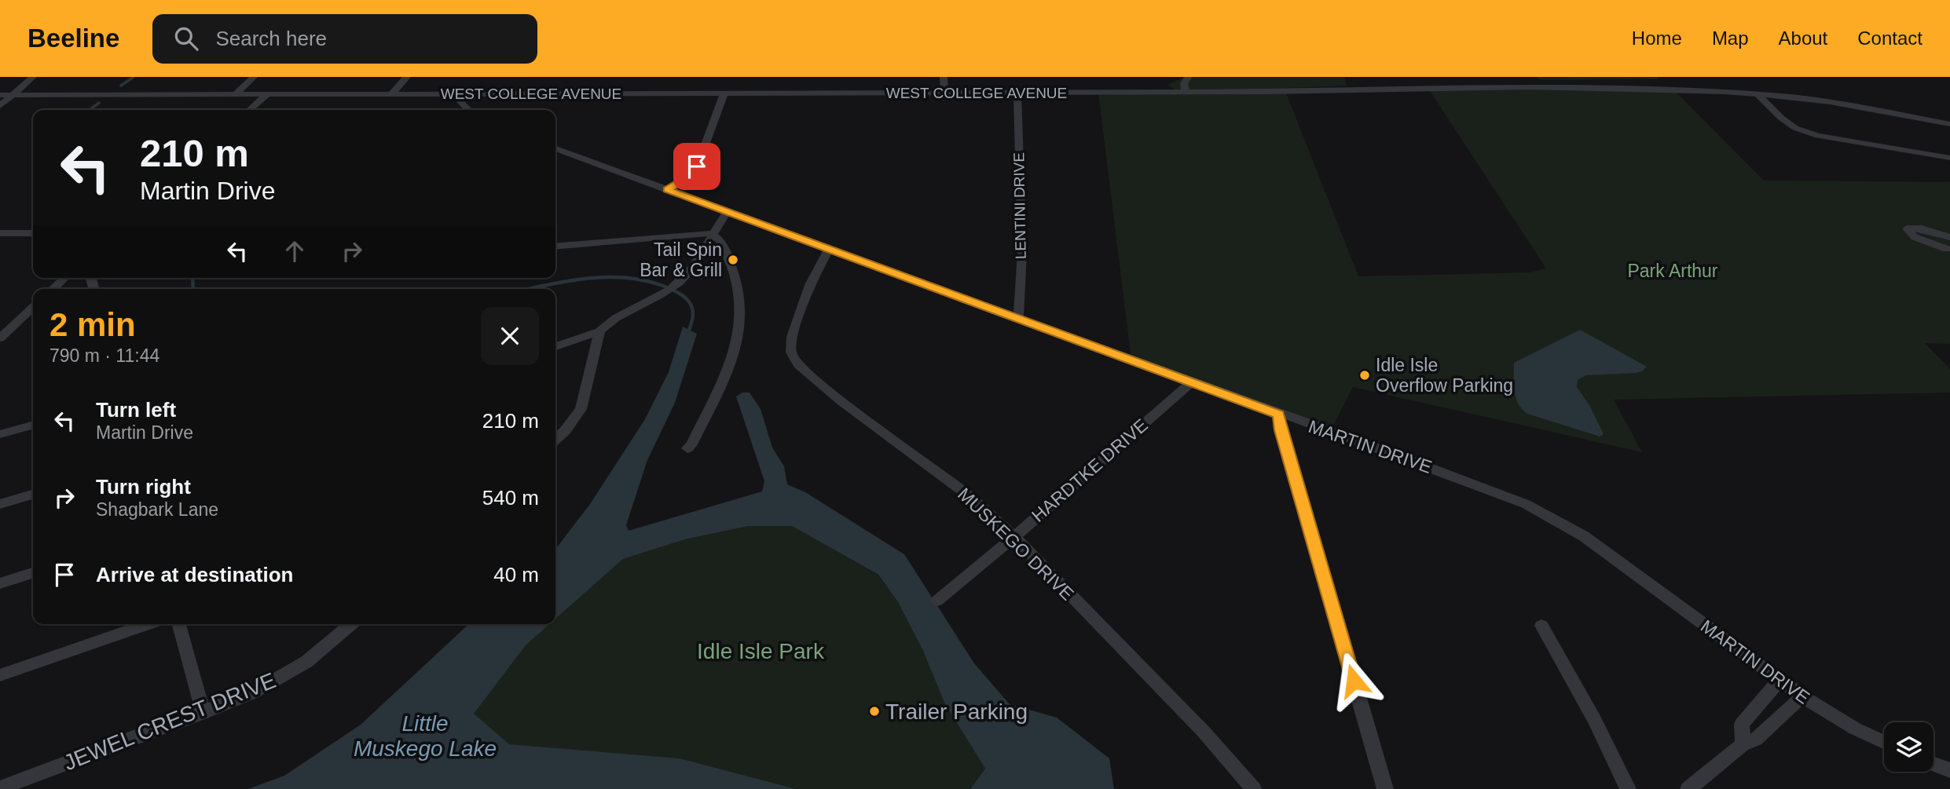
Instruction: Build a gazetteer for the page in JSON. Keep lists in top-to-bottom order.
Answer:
{
  "streets": {
    "street": [
      "WEST COLLEGE AVENUE",
      "LENTINI DRIVE",
      "MARTIN DRIVE",
      "HARDTKE DRIVE",
      "MUSKEGO DRIVE",
      "JEWEL CREST DRIVE"
    ]
  },
  "crossings": [
    ["WEST COLLEGE AVENUE", "LENTINI DRIVE"],
    ["LENTINI DRIVE", "MARTIN DRIVE"],
    ["MARTIN DRIVE", "HARDTKE DRIVE"],
    ["MARTIN DRIVE", "MUSKEGO DRIVE"],
    ["HARDTKE DRIVE", "MUSKEGO DRIVE"]
  ],
  "water": ["Little Muskego Lake"],
  "parks": ["Park Arthur", "Idle Isle Park"],
  "places": ["Tail Spin Bar & Grill", "Idle Isle Overflow Parking", "Trailer Parking"],
  "page": {
    "header": "Beeline",
    "search": "Search here",
    "nav": [
      "Home",
      "Map",
      "About",
      "Contact"
    ],
    "turn": ["210 m", "Martin Drive"],
    "heading": ["2 min", "790 m · 11:44"],
    "list": [
      {
        "name": "Turn left",
        "note": "Martin Drive",
        "value": "210 m"
      },
      {
        "name": "Turn right",
        "note": "Shagbark Lane",
        "value": "540 m"
      },
      {
        "name": "Arrive at destination",
        "value": "40 m"
      }
    ]
  }
}
